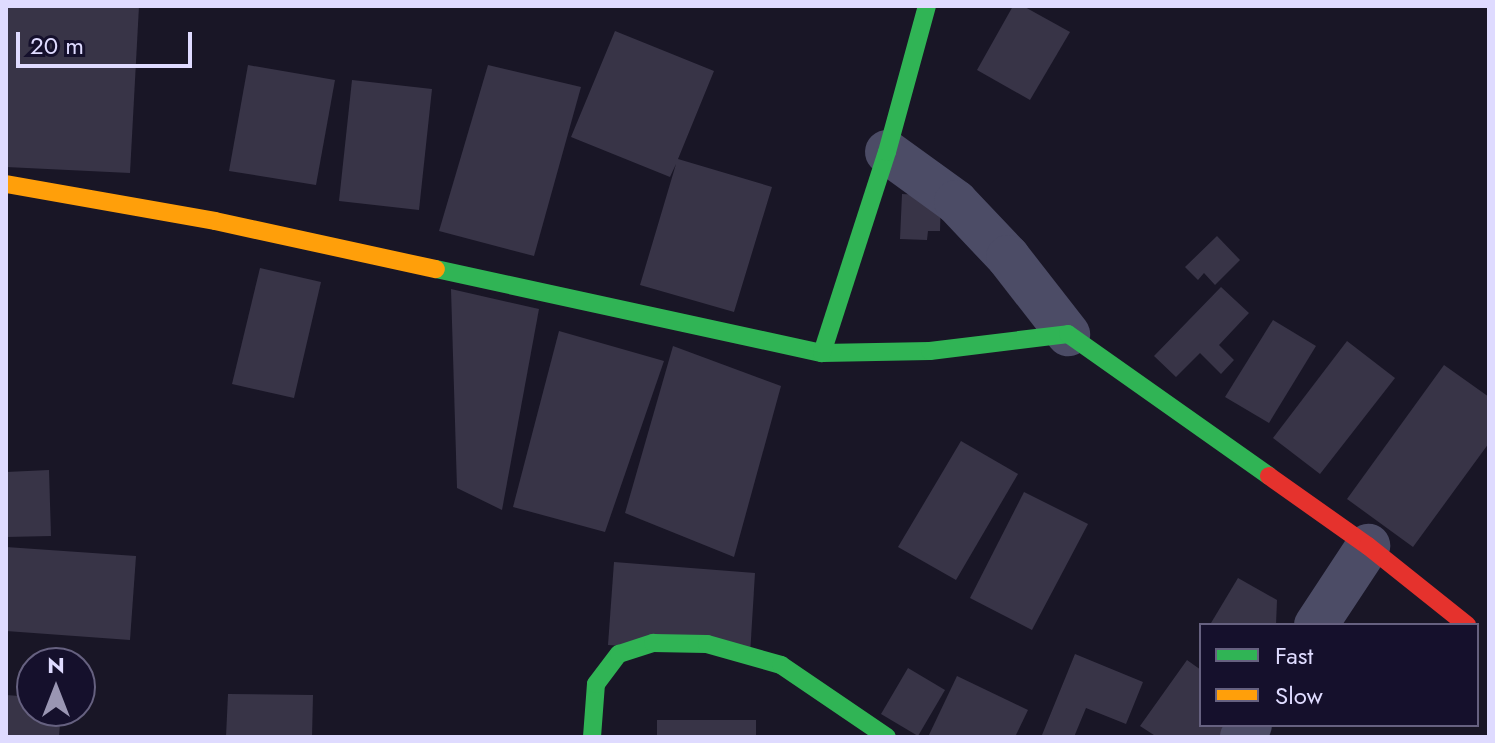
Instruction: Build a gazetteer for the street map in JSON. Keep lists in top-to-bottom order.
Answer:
{
  "legend": ["Fast", "Slow"],
  "scale_bar": "20 m",
  "north": "top"
}
